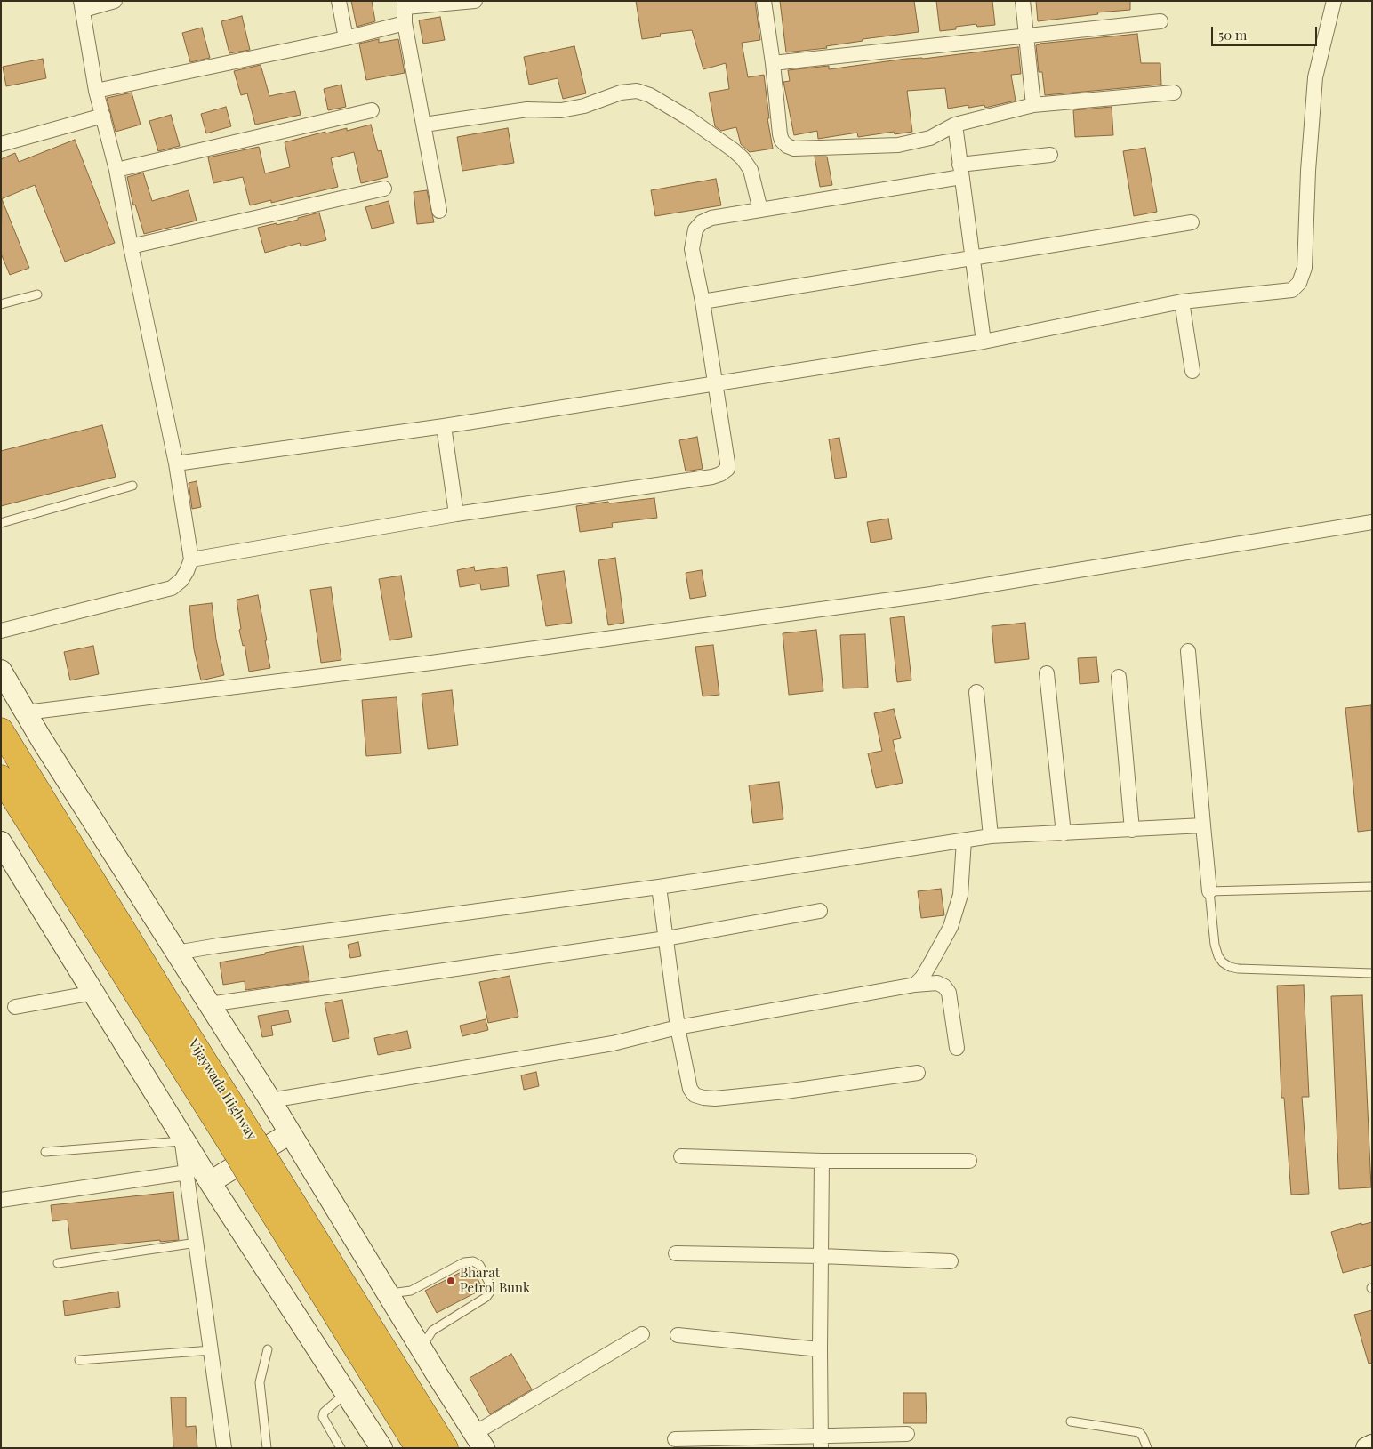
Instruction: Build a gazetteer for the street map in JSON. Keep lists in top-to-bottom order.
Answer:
{
  "streets": {
    "highway": ["Vijaywada Highway"]
  },
  "places": ["Bharat Petrol Bunk"],
  "scale_bar": "50 m"
}
